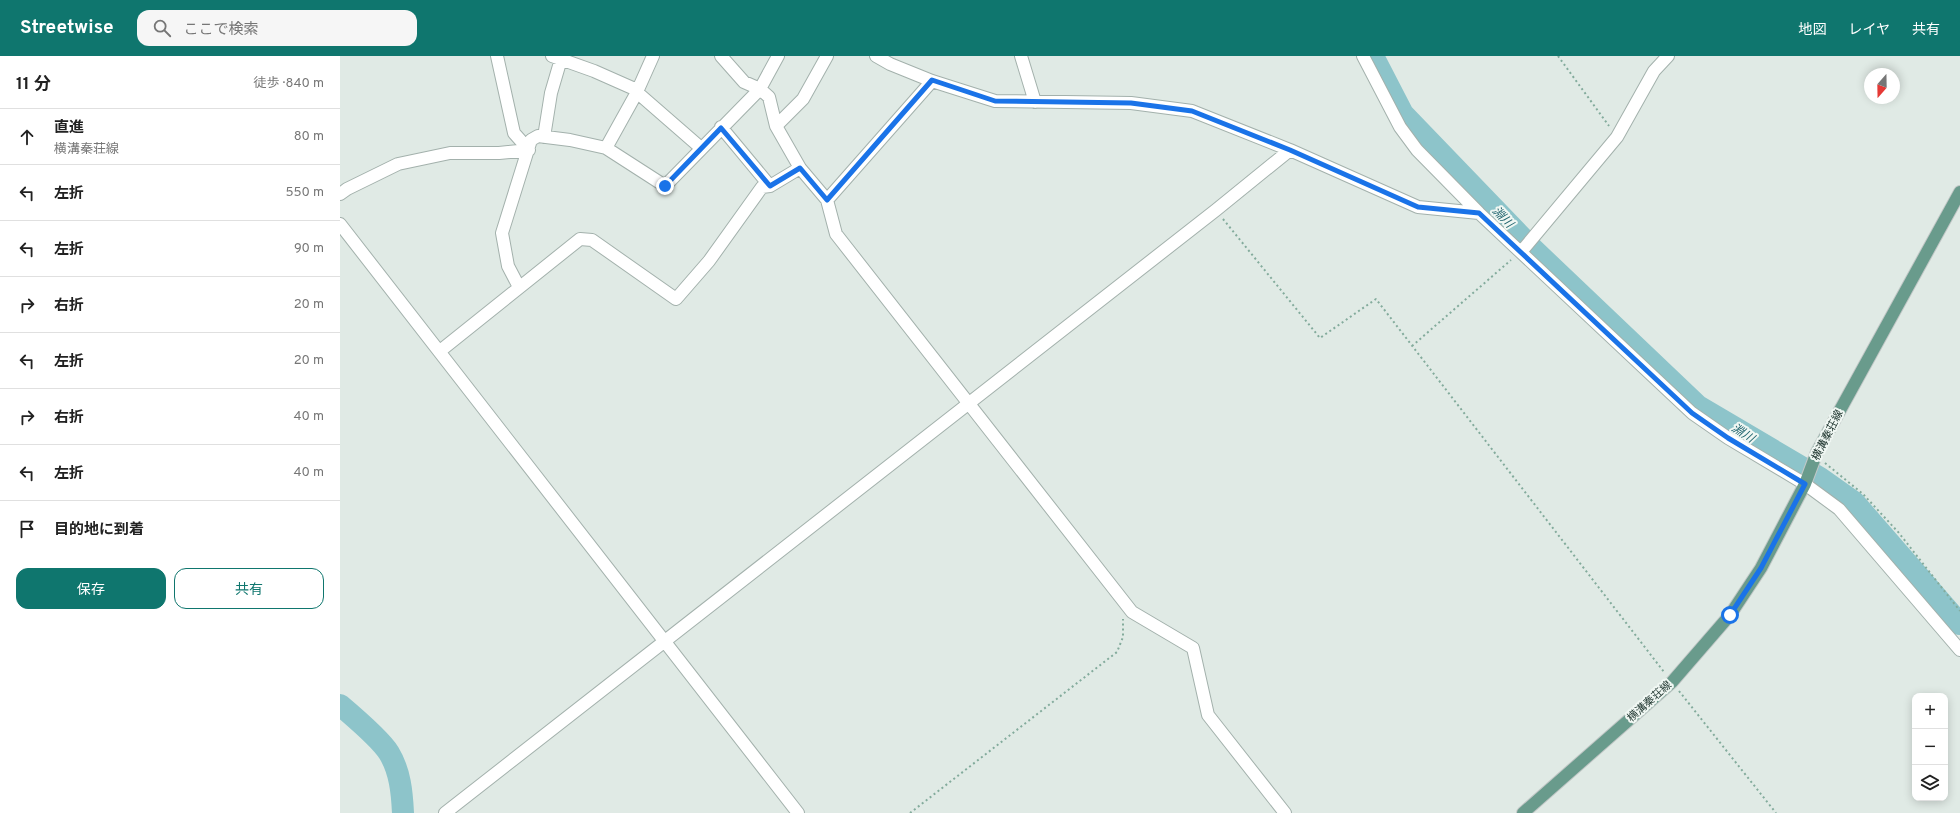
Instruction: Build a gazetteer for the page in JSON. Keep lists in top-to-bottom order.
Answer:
{
  "streets": {
    "main road": ["横溝秦荘線"]
  },
  "water": ["淵川"],
  "north": "bottom",
  "page": {
    "header": "Streetwise",
    "search": "ここで検索",
    "nav": ["地図", "レイヤ", "共有"],
    "heading": ["11 分", "徒歩 · 840 m"],
    "list": [
      ["直進", "横溝秦荘線", "80 m"],
      ["左折", "550 m"],
      ["左折", "90 m"],
      ["右折", "20 m"],
      ["左折", "20 m"],
      ["右折", "40 m"],
      ["左折", "40 m"],
      "目的地に到着"
    ],
    "buttons": ["保存", "共有"],
    "map_buttons": ["+", "−"]
  }
}
